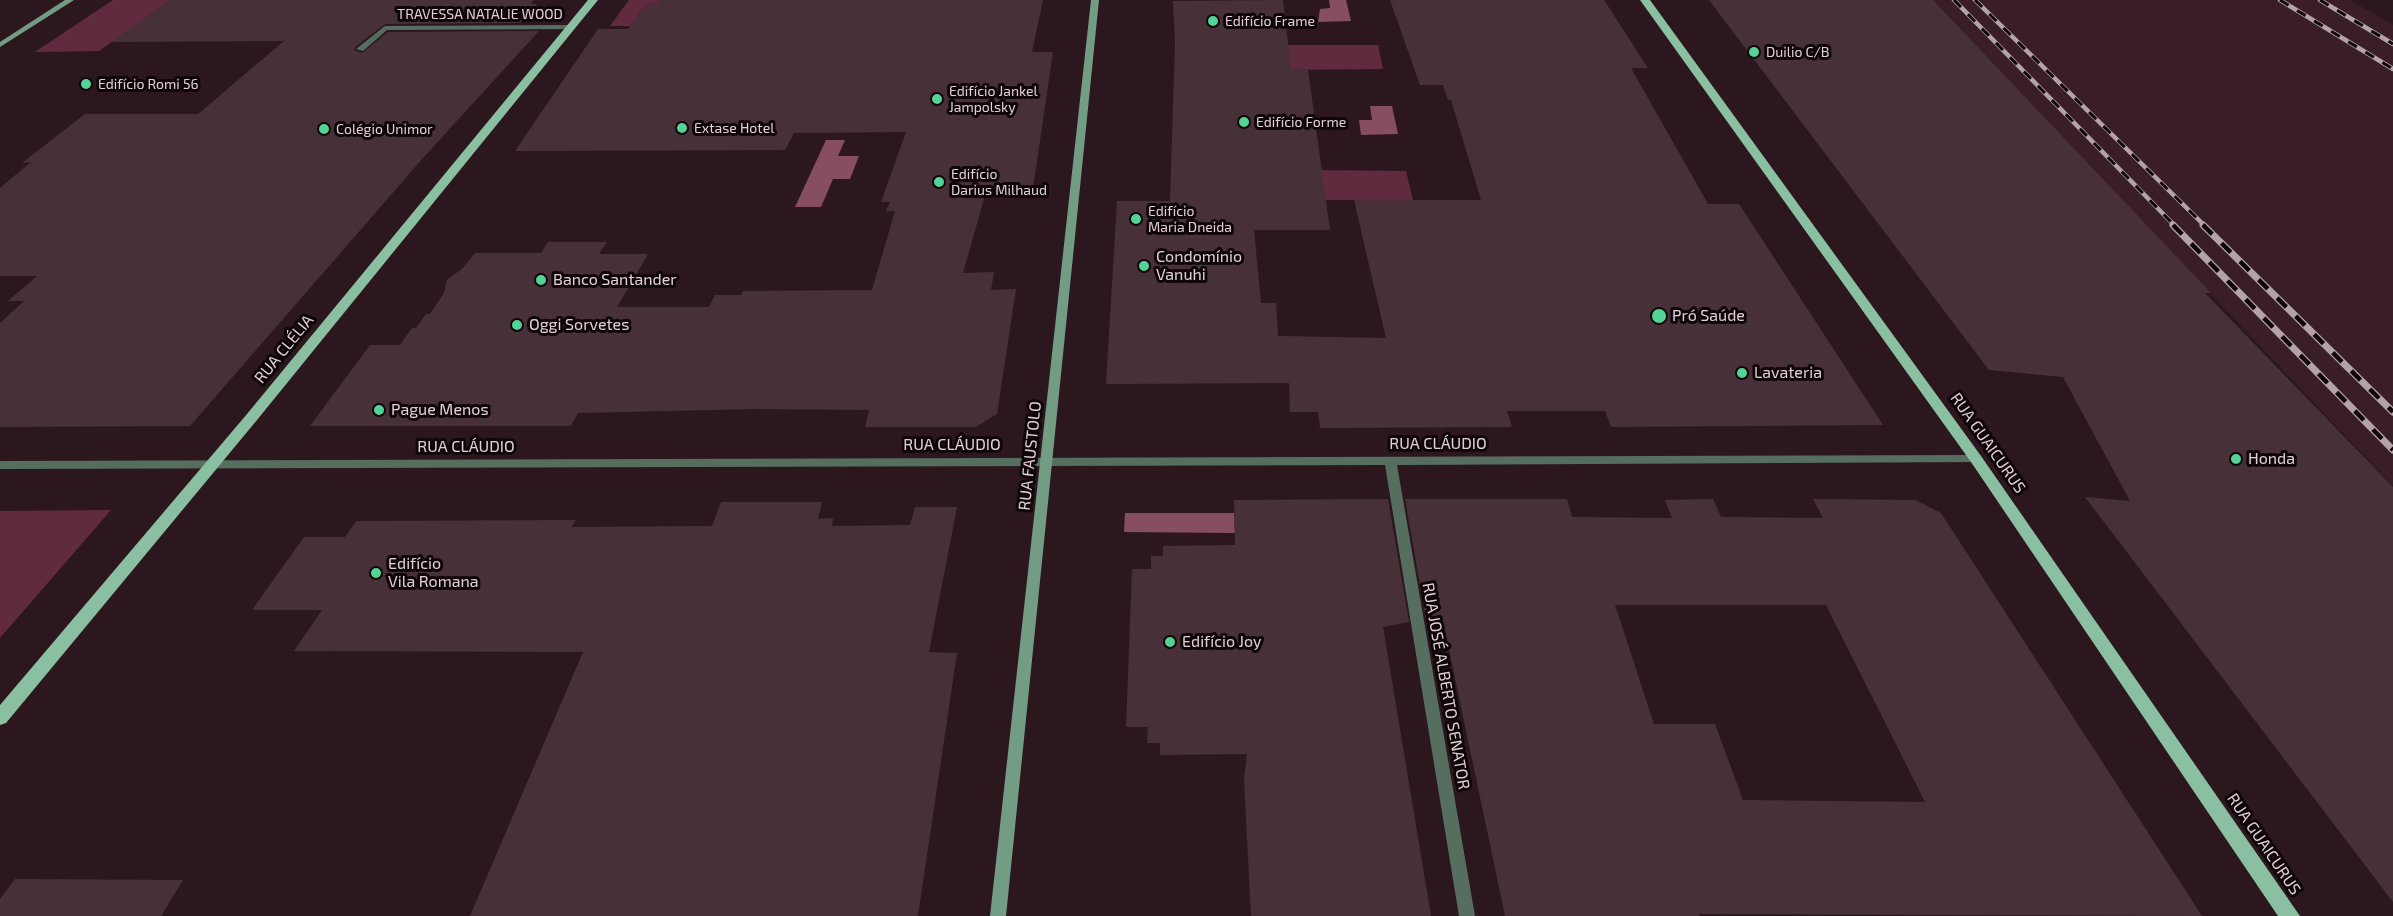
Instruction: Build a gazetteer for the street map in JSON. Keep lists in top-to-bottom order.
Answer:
{
  "streets": {
    "main road": ["RUA CLÉLIA", "RUA GUAICURUS"],
    "street": [
      "TRAVESSA NATALIE WOOD",
      "RUA CLÁUDIO",
      "RUA FAUSTOLO",
      "RUA JOSÉ ALBERTO SENATOR"
    ]
  },
  "crossings": [
    ["TRAVESSA NATALIE WOOD", "RUA CLÉLIA"],
    ["RUA CLÉLIA", "RUA CLÁUDIO"],
    ["RUA GUAICURUS", "RUA CLÁUDIO"],
    ["RUA CLÁUDIO", "RUA FAUSTOLO"],
    ["RUA CLÁUDIO", "RUA JOSÉ ALBERTO SENATOR"]
  ],
  "places": [
    "Edifício Frame",
    "Duilio C/B",
    "Edifício Romi 56",
    "Edifício Jankel Jampolsky",
    "Edifício Forme",
    "Extase Hotel",
    "Colégio Unimor",
    "Edifício Darius Milhaud",
    "Edifício Maria Dneida",
    "Condomínio Vanuhi",
    "Banco Santander",
    "Pró Saúde",
    "Oggi Sorvetes",
    "Lavateria",
    "Pague Menos",
    "Honda",
    "Edifício Vila Romana",
    "Edifício Joy"
  ]
}
